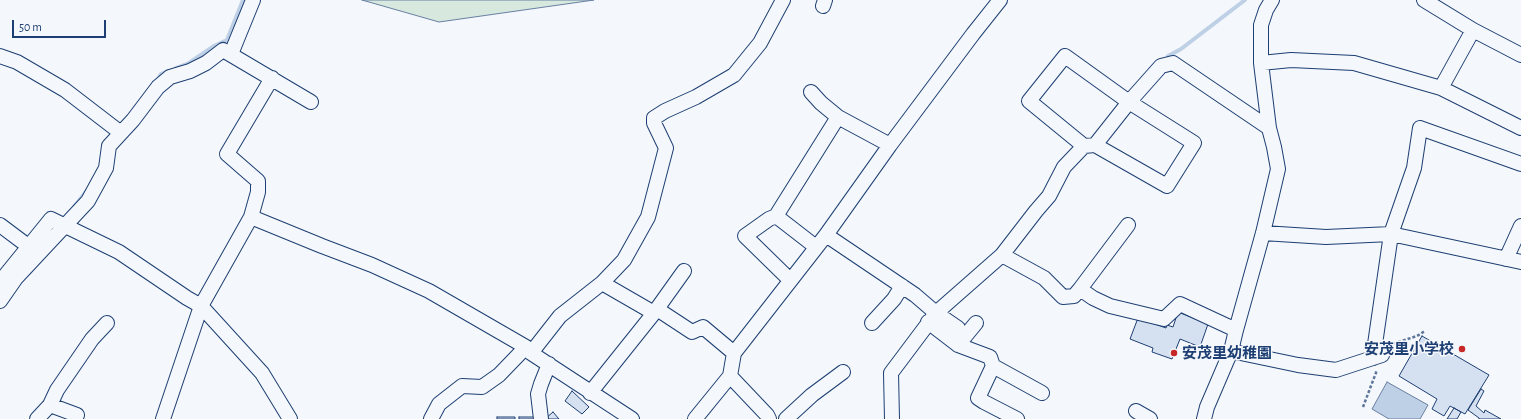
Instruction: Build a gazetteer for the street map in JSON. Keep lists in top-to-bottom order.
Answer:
{
  "places": ["安茂里小学校", "安茂里幼稚園"],
  "scale_bar": "50 m"
}
